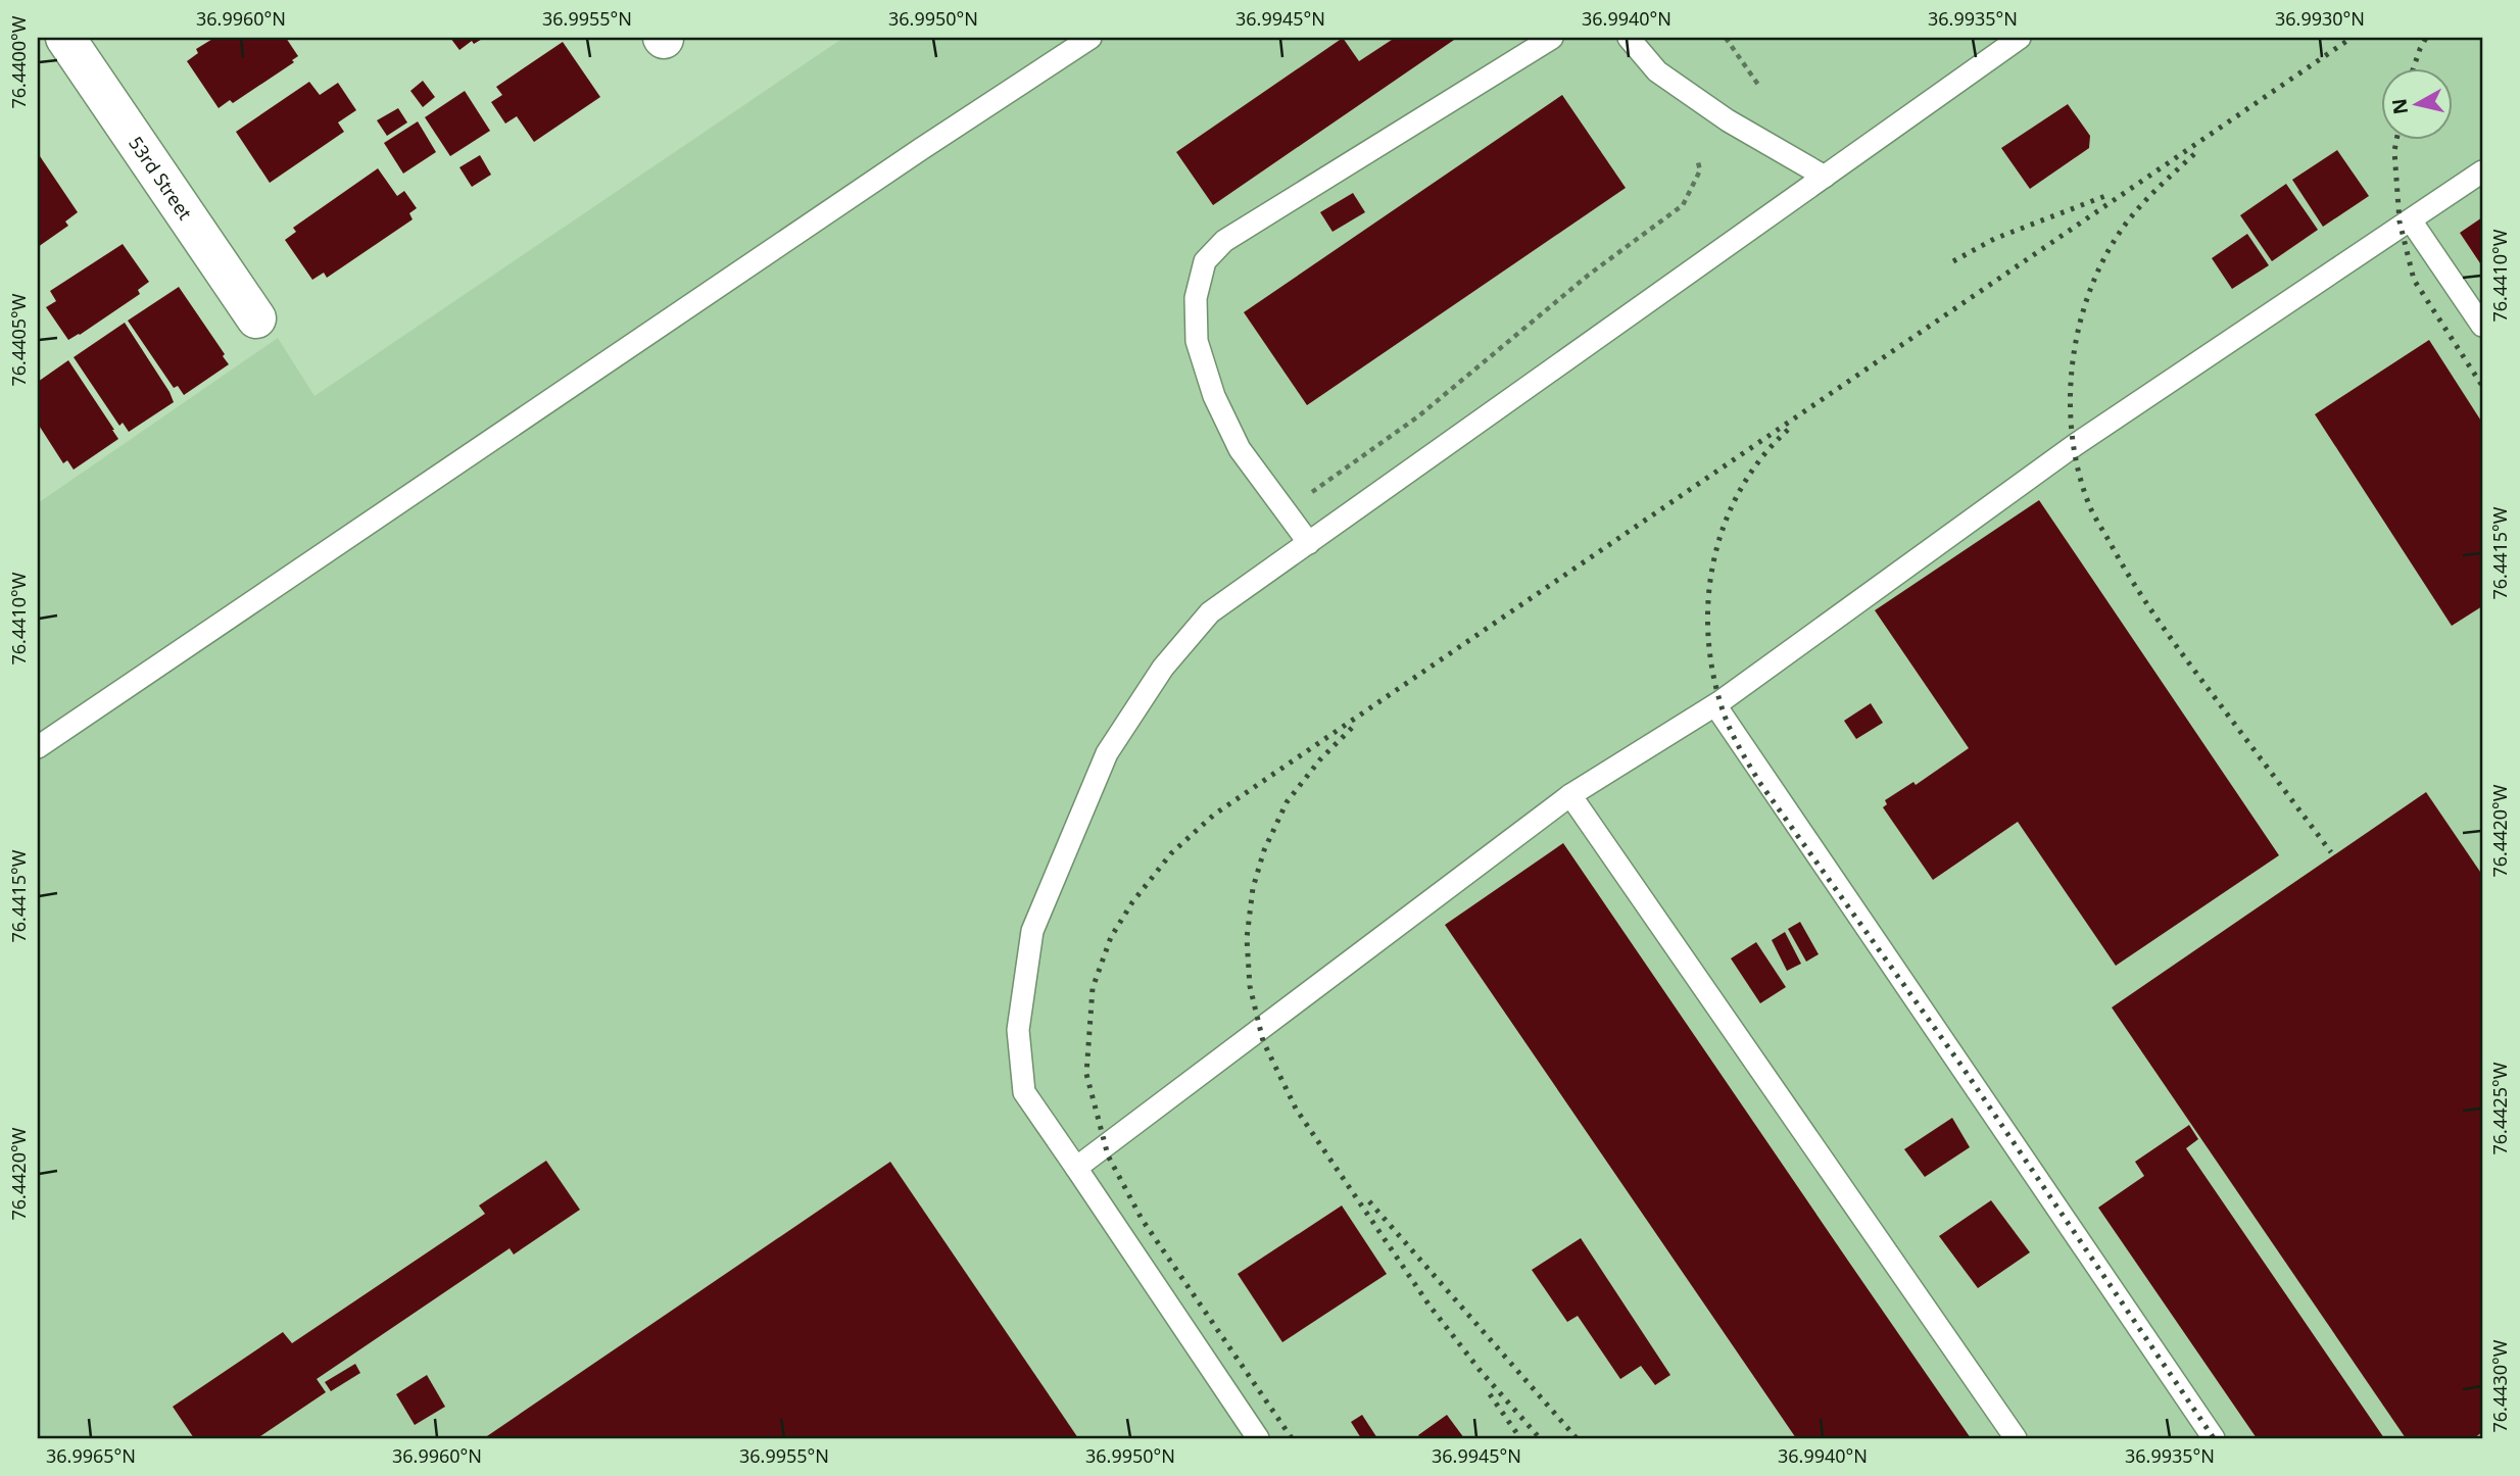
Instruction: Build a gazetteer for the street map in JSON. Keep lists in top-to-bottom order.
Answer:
{
  "streets": {
    "street": ["53rd Street"]
  },
  "north": "left",
  "coordinates": [
    "36.9960°N",
    "36.9955°N",
    "36.9950°N",
    "36.9945°N",
    "36.9940°N",
    "36.9935°N",
    "36.9930°N",
    "76.4400°W",
    "76.4410°W",
    "76.4405°W",
    "76.4415°W",
    "76.4420°W",
    "76.4425°W",
    "76.4430°W",
    "36.9965°N"
  ]
}
